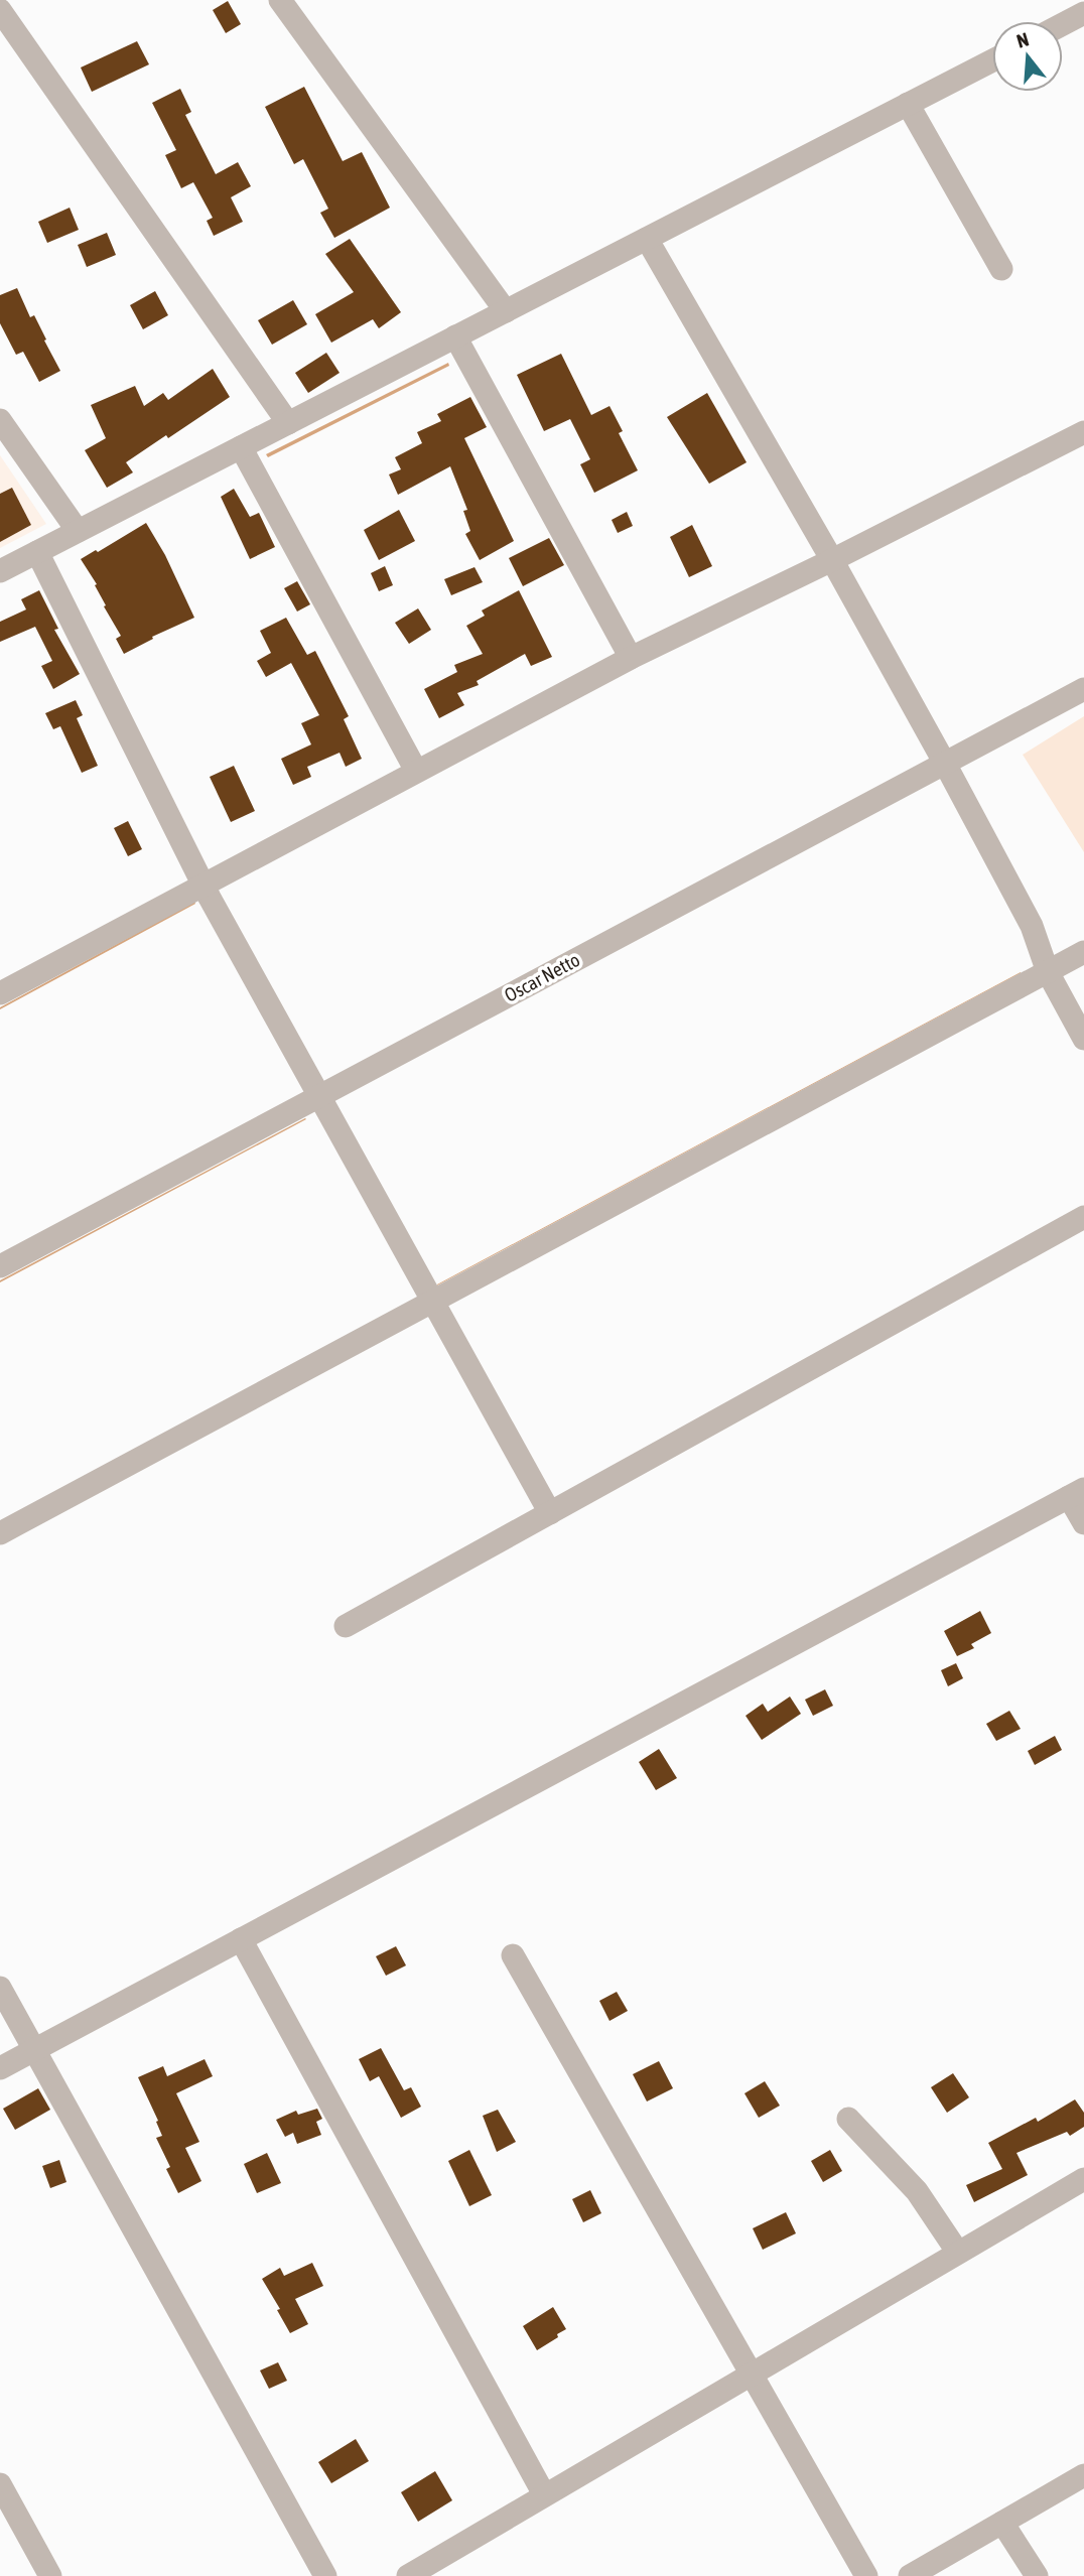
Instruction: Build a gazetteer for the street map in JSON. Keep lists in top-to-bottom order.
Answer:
{
  "streets": {
    "street": ["Oscar Netto"]
  },
  "north": "top"
}
